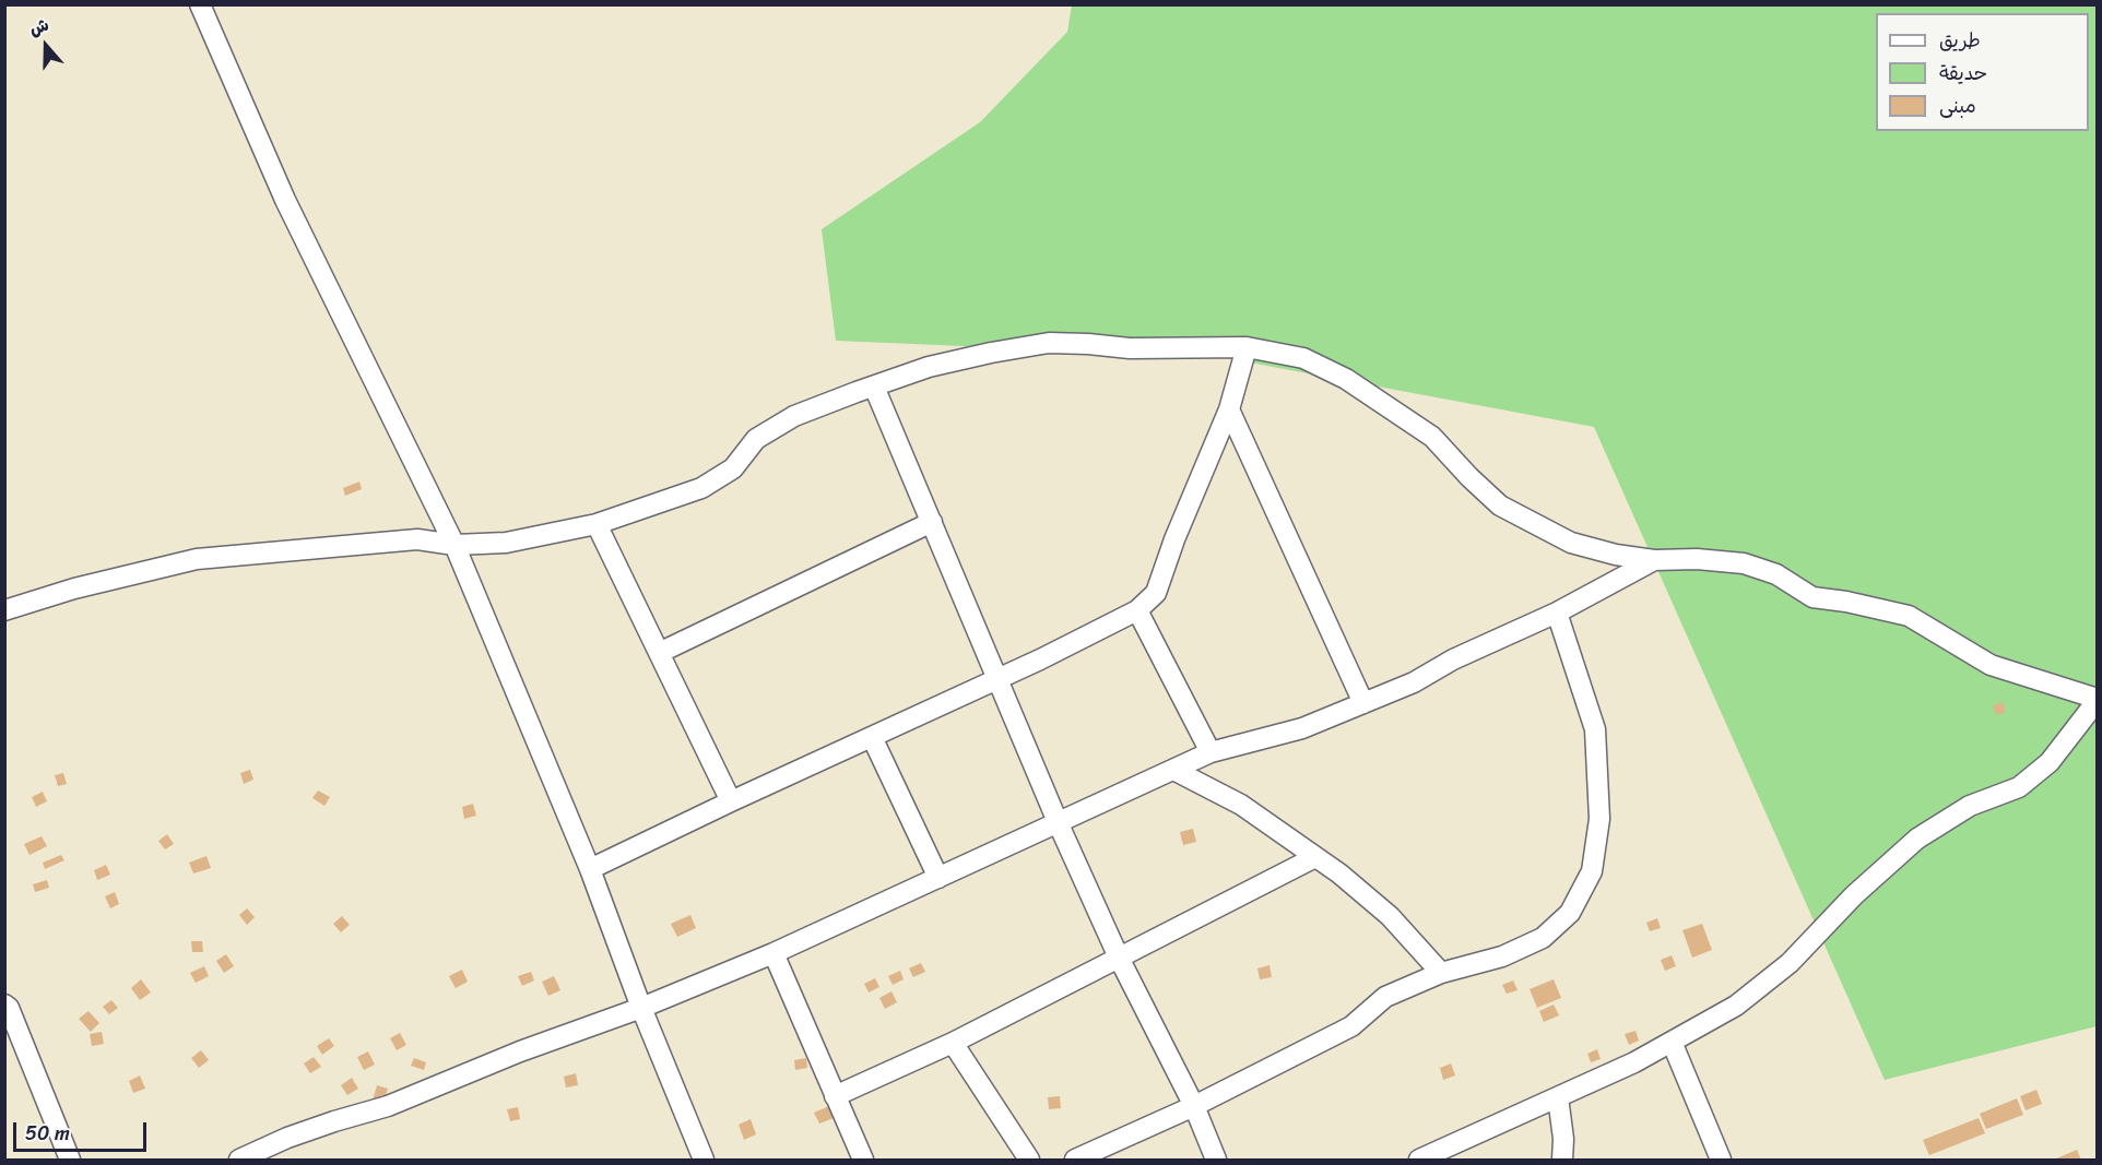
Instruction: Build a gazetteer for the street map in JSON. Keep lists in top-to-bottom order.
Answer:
{
  "legend": ["طريق", "حديقة", "مبنى"],
  "scale_bar": "50 m",
  "north": "top"
}
